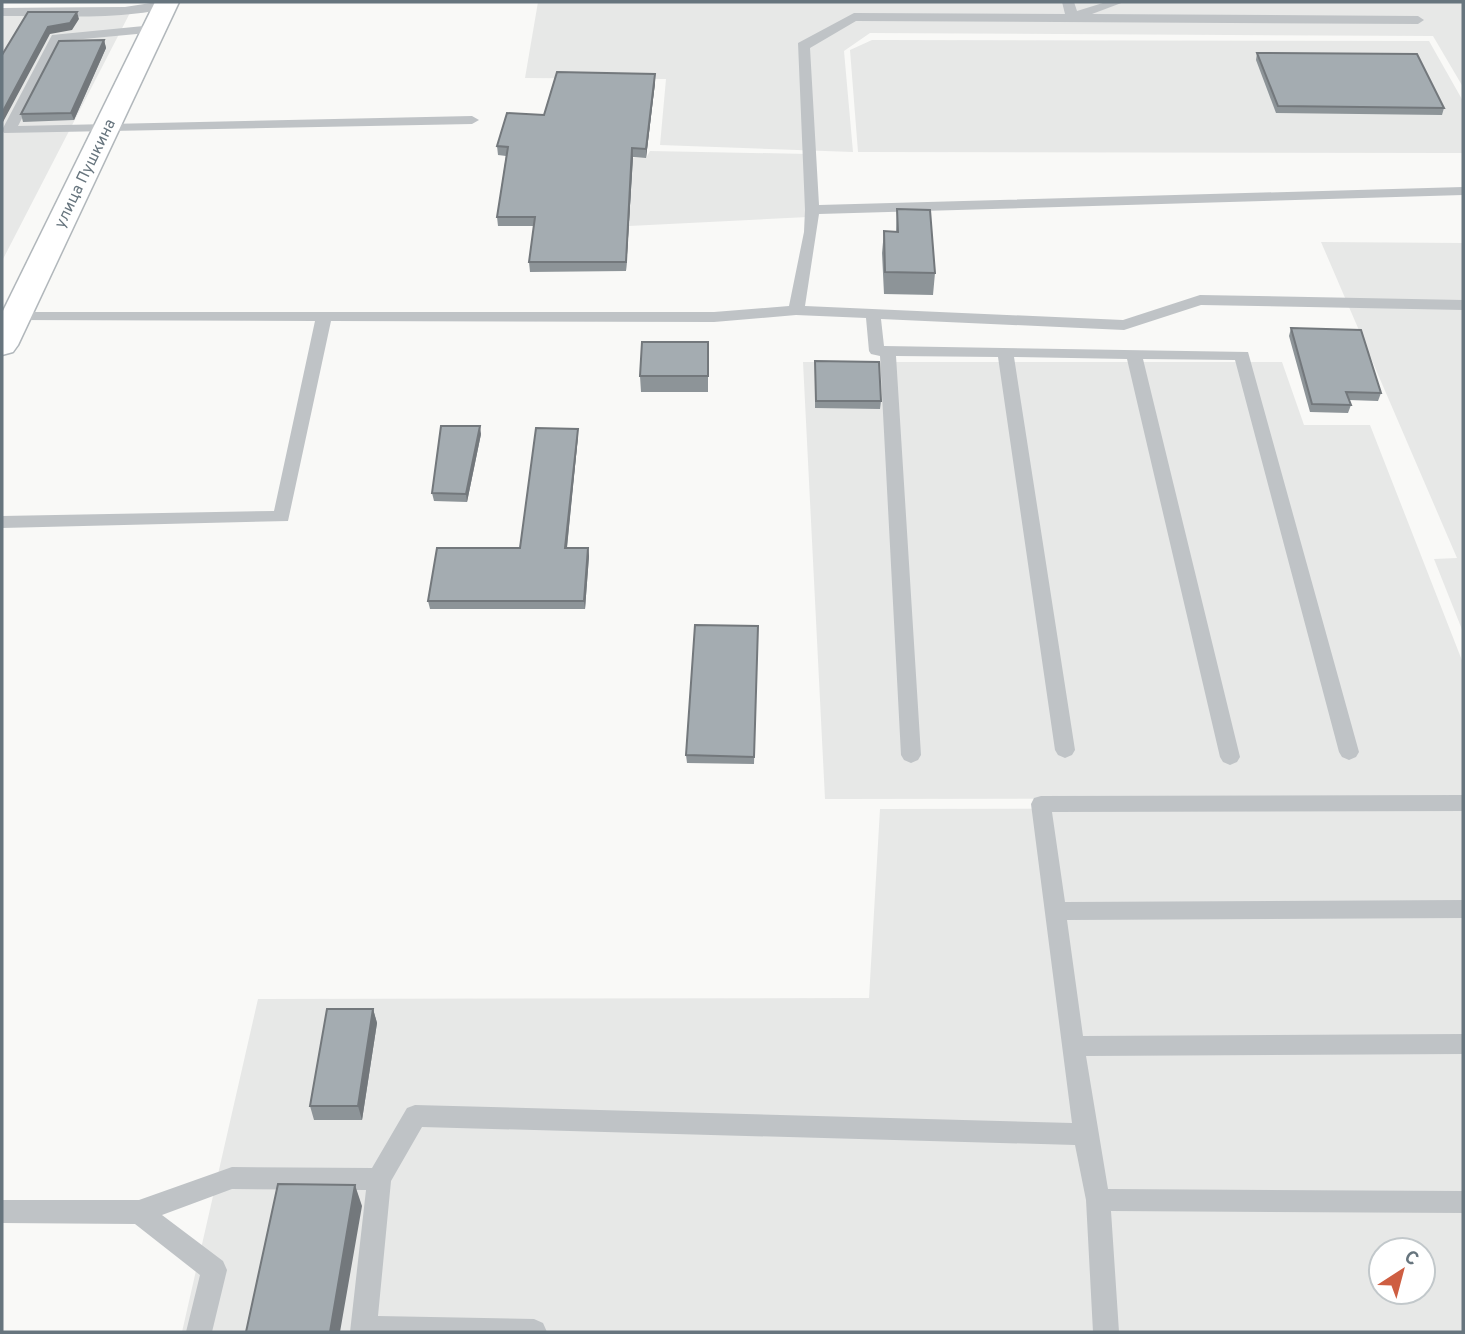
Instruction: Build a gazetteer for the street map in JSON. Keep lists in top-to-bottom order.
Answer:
{
  "streets": {
    "main road": ["улица Пушкина"]
  },
  "north": "top right"
}
